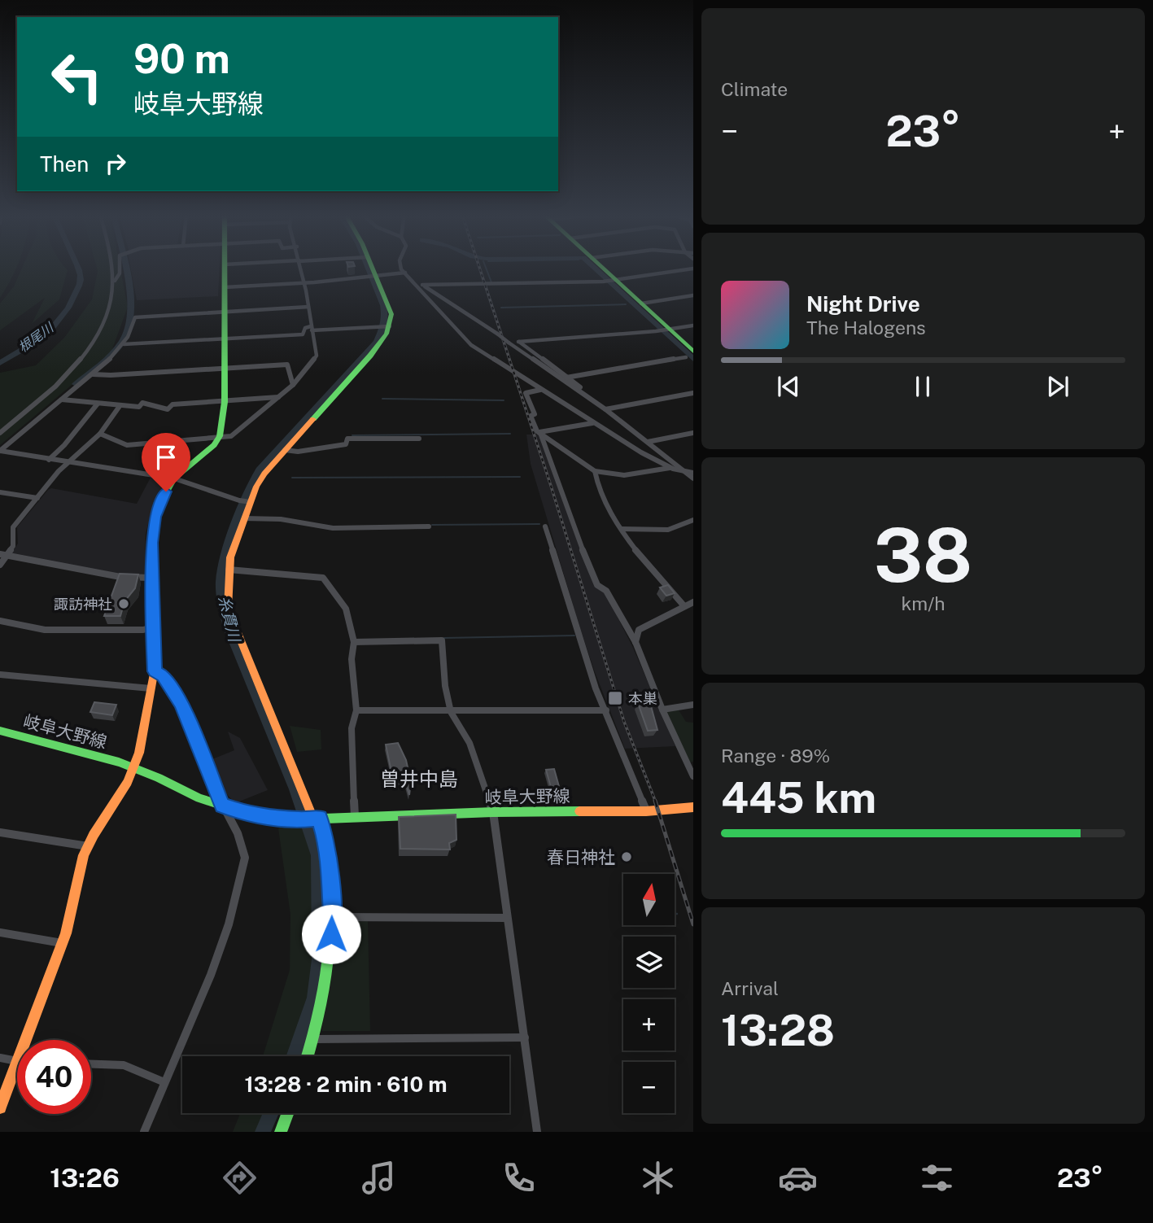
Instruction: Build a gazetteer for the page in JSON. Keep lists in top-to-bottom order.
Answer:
{
  "streets": {
    "main road": ["岐阜大野線"]
  },
  "districts": ["曽井中島"],
  "water": ["根尾川", "糸貫川"],
  "places": {
    "other": ["諏訪神社", "春日神社"],
    "transit": ["本巣"]
  },
  "north": "top",
  "page": {
    "tile": [
      "Climate",
      ["38", "km/h"],
      ["Range · 89%", "445 km"],
      ["Arrival", "13:28"]
    ],
    "turn": ["90 m", "岐阜大野線"],
    "heat": ["−", "23°", "+"],
    "then": "Then",
    "song": ["Night Drive", "The Halogens"],
    "map_buttons": ["+", "−"],
    "limit": "40",
    "trip": "13:28 · 2 min · 610 m",
    "tabs": ["13:26", "23°"]
  }
}
